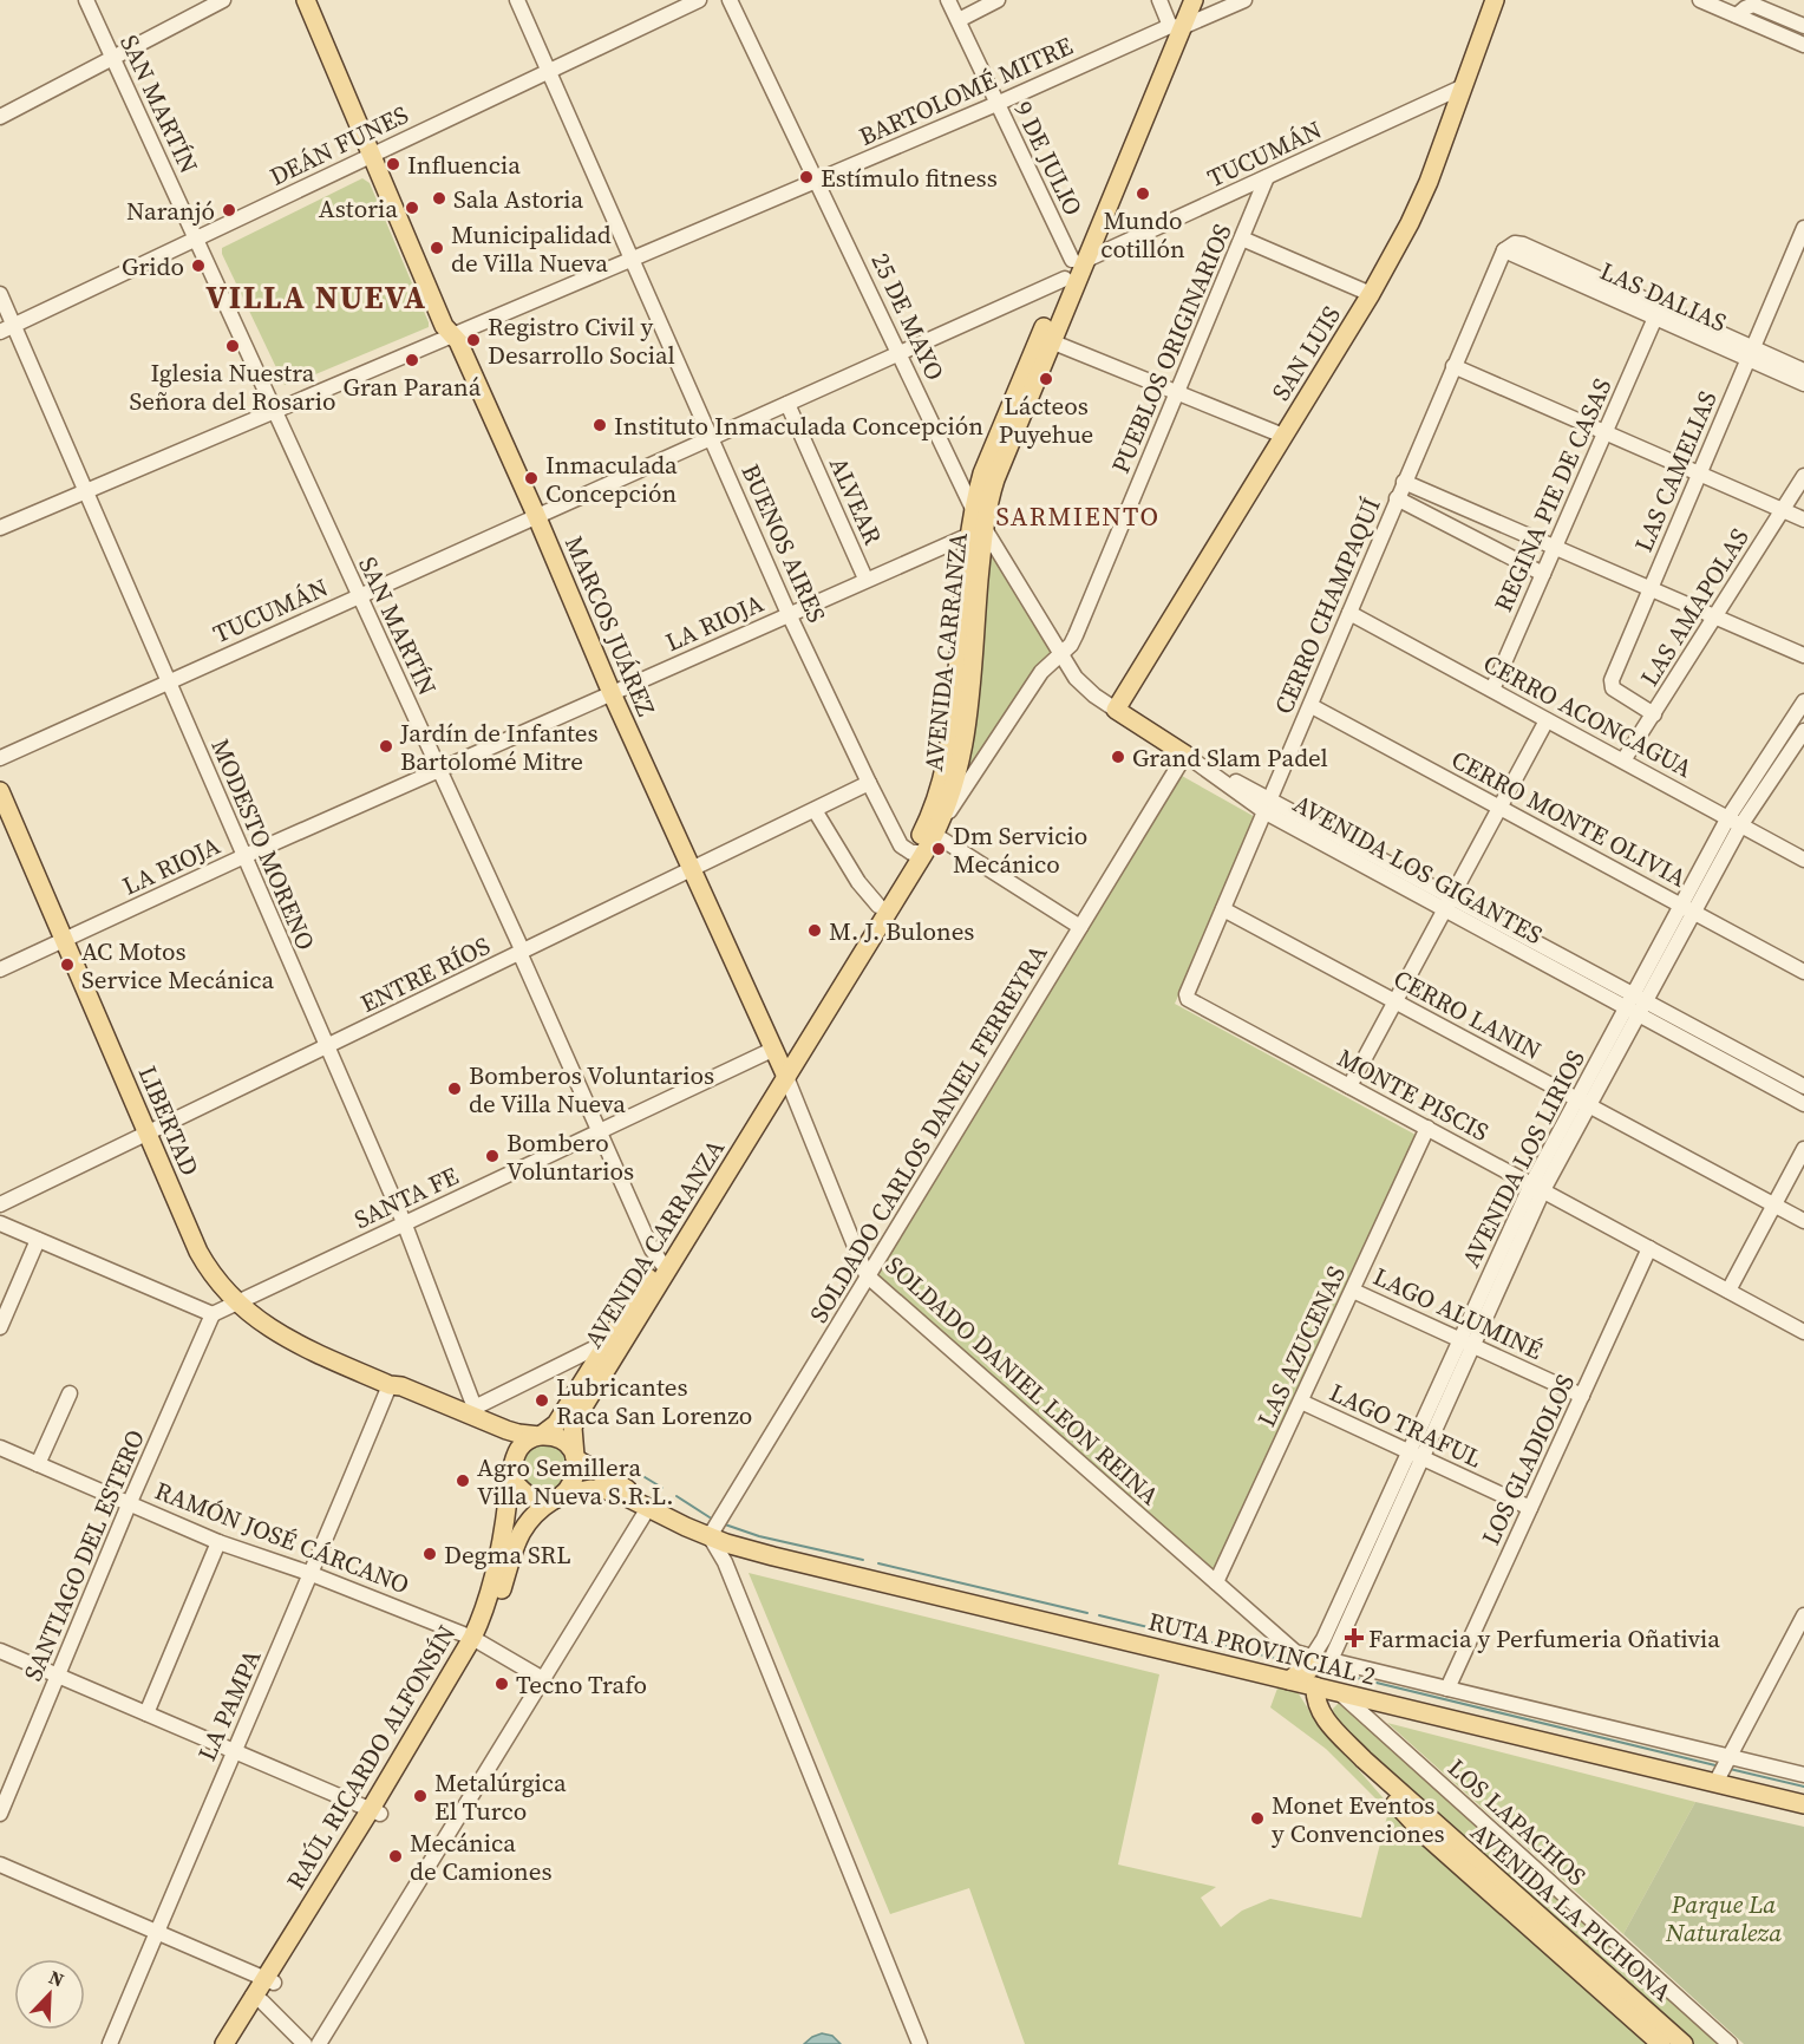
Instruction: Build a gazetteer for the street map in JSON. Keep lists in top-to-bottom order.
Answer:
{
  "streets": {
    "main road": [
      "SAN LUIS",
      "MARCOS JUÁREZ",
      "AVENIDA CARRANZA",
      "LIBERTAD",
      "RUTA PROVINCIAL 2",
      "RAÚL RICARDO ALFONSÍN",
      "AVENIDA LA PICHONA"
    ],
    "street": [
      "BARTOLOMÉ MITRE",
      "SAN MARTÍN",
      "DEÁN FUNES",
      "TUCUMÁN",
      "9 DE JULIO",
      "LAS DALIAS",
      "25 DE MAYO",
      "PUEBLOS ORIGINARIOS",
      "LAS CAMELIAS",
      "REGINA PIE DE CASAS",
      "ALVEAR",
      "BUENOS AIRES",
      "CERRO CHAMPAQUÍ",
      "LAS AMAPOLAS",
      "LA RIOJA",
      "CERRO ACONCAGUA",
      "CERRO MONTE OLIVIA",
      "MODESTO MORENO",
      "AVENIDA LOS GIGANTES",
      "ENTRE RÍOS",
      "CERRO LANIN",
      "MONTE PISCIS",
      "SOLDADO CARLOS DANIEL FERREYRA",
      "AVENIDA LOS LIRIOS",
      "SANTA FE",
      "LAGO ALUMINÉ",
      "LAS AZUCENAS",
      "SOLDADO DANIEL LEON REINA",
      "LAGO TRAFUL",
      "LOS GLADIOLOS",
      "RAMÓN JOSÉ CÁRCANO",
      "SANTIAGO DEL ESTERO",
      "LA PAMPA",
      "LOS LAPACHOS"
    ]
  },
  "crossings": [
    ["BARTOLOMÉ MITRE", "SAN MARTÍN"],
    ["BARTOLOMÉ MITRE", "9 DE JULIO"],
    ["BARTOLOMÉ MITRE", "25 DE MAYO"],
    ["BARTOLOMÉ MITRE", "BUENOS AIRES"],
    ["BARTOLOMÉ MITRE", "MARCOS JUÁREZ"],
    ["BARTOLOMÉ MITRE", "AVENIDA CARRANZA"],
    ["BARTOLOMÉ MITRE", "MODESTO MORENO"],
    ["SAN MARTÍN", "DEÁN FUNES"],
    ["SAN MARTÍN", "TUCUMÁN"],
    ["SAN MARTÍN", "LA RIOJA"],
    ["SAN MARTÍN", "AVENIDA CARRANZA"],
    ["SAN MARTÍN", "ENTRE RÍOS"],
    ["SAN MARTÍN", "SANTA FE"],
    ["DEÁN FUNES", "BUENOS AIRES"],
    ["DEÁN FUNES", "MARCOS JUÁREZ"],
    ["DEÁN FUNES", "MODESTO MORENO"],
    ["TUCUMÁN", "9 DE JULIO"],
    ["TUCUMÁN", "25 DE MAYO"],
    ["TUCUMÁN", "PUEBLOS ORIGINARIOS"],
    ["TUCUMÁN", "SAN LUIS"],
    ["TUCUMÁN", "ALVEAR"],
    ["TUCUMÁN", "BUENOS AIRES"],
    ["TUCUMÁN", "MARCOS JUÁREZ"],
    ["TUCUMÁN", "AVENIDA CARRANZA"],
    ["TUCUMÁN", "MODESTO MORENO"],
    ["9 DE JULIO", "AVENIDA CARRANZA"],
    ["LAS DALIAS", "LAS CAMELIAS"],
    ["LAS DALIAS", "REGINA PIE DE CASAS"],
    ["LAS DALIAS", "CERRO CHAMPAQUÍ"],
    ["25 DE MAYO", "AVENIDA CARRANZA"],
    ["PUEBLOS ORIGINARIOS", "AVENIDA CARRANZA"],
    ["LAS CAMELIAS", "LAS AMAPOLAS"],
    ["REGINA PIE DE CASAS", "CERRO ACONCAGUA"],
    ["ALVEAR", "LA RIOJA"],
    ["BUENOS AIRES", "LA RIOJA"],
    ["BUENOS AIRES", "AVENIDA CARRANZA"],
    ["BUENOS AIRES", "ENTRE RÍOS"],
    ["CERRO CHAMPAQUÍ", "CERRO ACONCAGUA"],
    ["CERRO CHAMPAQUÍ", "CERRO MONTE OLIVIA"],
    ["CERRO CHAMPAQUÍ", "AVENIDA LOS GIGANTES"],
    ["CERRO CHAMPAQUÍ", "CERRO LANIN"],
    ["CERRO CHAMPAQUÍ", "MONTE PISCIS"],
    ["LAS AMAPOLAS", "CERRO ACONCAGUA"],
    ["LA RIOJA", "MARCOS JUÁREZ"],
    ["LA RIOJA", "AVENIDA CARRANZA"],
    ["LA RIOJA", "MODESTO MORENO"],
    ["LA RIOJA", "LIBERTAD"],
    ["MARCOS JUÁREZ", "AVENIDA CARRANZA"],
    ["MARCOS JUÁREZ", "ENTRE RÍOS"],
    ["MARCOS JUÁREZ", "SANTA FE"],
    ["MARCOS JUÁREZ", "SOLDADO DANIEL LEON REINA"],
    ["AVENIDA CARRANZA", "LIBERTAD"],
    ["AVENIDA CARRANZA", "SANTA FE"],
    ["AVENIDA CARRANZA", "SOLDADO DANIEL LEON REINA"],
    ["AVENIDA CARRANZA", "RAÚL RICARDO ALFONSÍN"],
    ["CERRO ACONCAGUA", "AVENIDA LOS LIRIOS"],
    ["CERRO MONTE OLIVIA", "AVENIDA LOS LIRIOS"],
    ["MODESTO MORENO", "ENTRE RÍOS"],
    ["MODESTO MORENO", "LIBERTAD"],
    ["MODESTO MORENO", "SANTA FE"],
    ["AVENIDA LOS GIGANTES", "SOLDADO CARLOS DANIEL FERREYRA"],
    ["AVENIDA LOS GIGANTES", "AVENIDA LOS LIRIOS"],
    ["ENTRE RÍOS", "LIBERTAD"],
    ["CERRO LANIN", "AVENIDA LOS LIRIOS"],
    ["MONTE PISCIS", "AVENIDA LOS LIRIOS"],
    ["MONTE PISCIS", "LAS AZUCENAS"],
    ["MONTE PISCIS", "LOS GLADIOLOS"],
    ["LIBERTAD", "SANTA FE"],
    ["LIBERTAD", "LA PAMPA"],
    ["LIBERTAD", "RAÚL RICARDO ALFONSÍN"],
    ["SOLDADO CARLOS DANIEL FERREYRA", "SOLDADO DANIEL LEON REINA"],
    ["SOLDADO CARLOS DANIEL FERREYRA", "RUTA PROVINCIAL 2"],
    ["AVENIDA LOS LIRIOS", "LAGO ALUMINÉ"],
    ["AVENIDA LOS LIRIOS", "SOLDADO DANIEL LEON REINA"],
    ["AVENIDA LOS LIRIOS", "LAGO TRAFUL"],
    ["SANTA FE", "SOLDADO DANIEL LEON REINA"],
    ["SANTA FE", "SANTIAGO DEL ESTERO"],
    ["LAGO ALUMINÉ", "LAS AZUCENAS"],
    ["LAGO ALUMINÉ", "LOS GLADIOLOS"],
    ["LAS AZUCENAS", "SOLDADO DANIEL LEON REINA"],
    ["LAS AZUCENAS", "LAGO TRAFUL"],
    ["SOLDADO DANIEL LEON REINA", "LOS GLADIOLOS"],
    ["LAGO TRAFUL", "LOS GLADIOLOS"],
    ["RAMÓN JOSÉ CÁRCANO", "SANTIAGO DEL ESTERO"],
    ["RAMÓN JOSÉ CÁRCANO", "LA PAMPA"],
    ["RAMÓN JOSÉ CÁRCANO", "RAÚL RICARDO ALFONSÍN"],
    ["RUTA PROVINCIAL 2", "LOS LAPACHOS"],
    ["RUTA PROVINCIAL 2", "AVENIDA LA PICHONA"]
  ],
  "districts": ["VILLA NUEVA", "SARMIENTO"],
  "parks": ["Parque La Naturaleza"],
  "places": {
    "other": [
      "Influencia",
      "Estímulo fitness",
      "Mundo cotillón",
      "Sala Astoria",
      "Astoria",
      "Naranjó",
      "Municipalidad de Villa Nueva",
      "Grido",
      "Registro Civil y Desarrollo Social",
      "Iglesia Nuestra Señora del Rosario",
      "Gran Paraná",
      "Lácteos Puyehue",
      "Instituto Inmaculada Concepción",
      "Inmaculada Concepción",
      "Jardín de Infantes Bartolomé Mitre",
      "Grand Slam Padel",
      "Dm Servicio Mecánico",
      "M. J. Bulones",
      "AC Motos Service Mecánica",
      "Bomberos Voluntarios de Villa Nueva",
      "Bombero Voluntarios",
      "Lubricantes Raca San Lorenzo",
      "Agro Semillera Villa Nueva S.R.L.",
      "Degma SRL",
      "Tecno Trafo",
      "Metalúrgica El Turco",
      "Monet Eventos y Convenciones",
      "Mecánica de Camiones"
    ],
    "health": ["Farmacia y Perfumeria Oñativia"]
  },
  "north": "top right"
}
